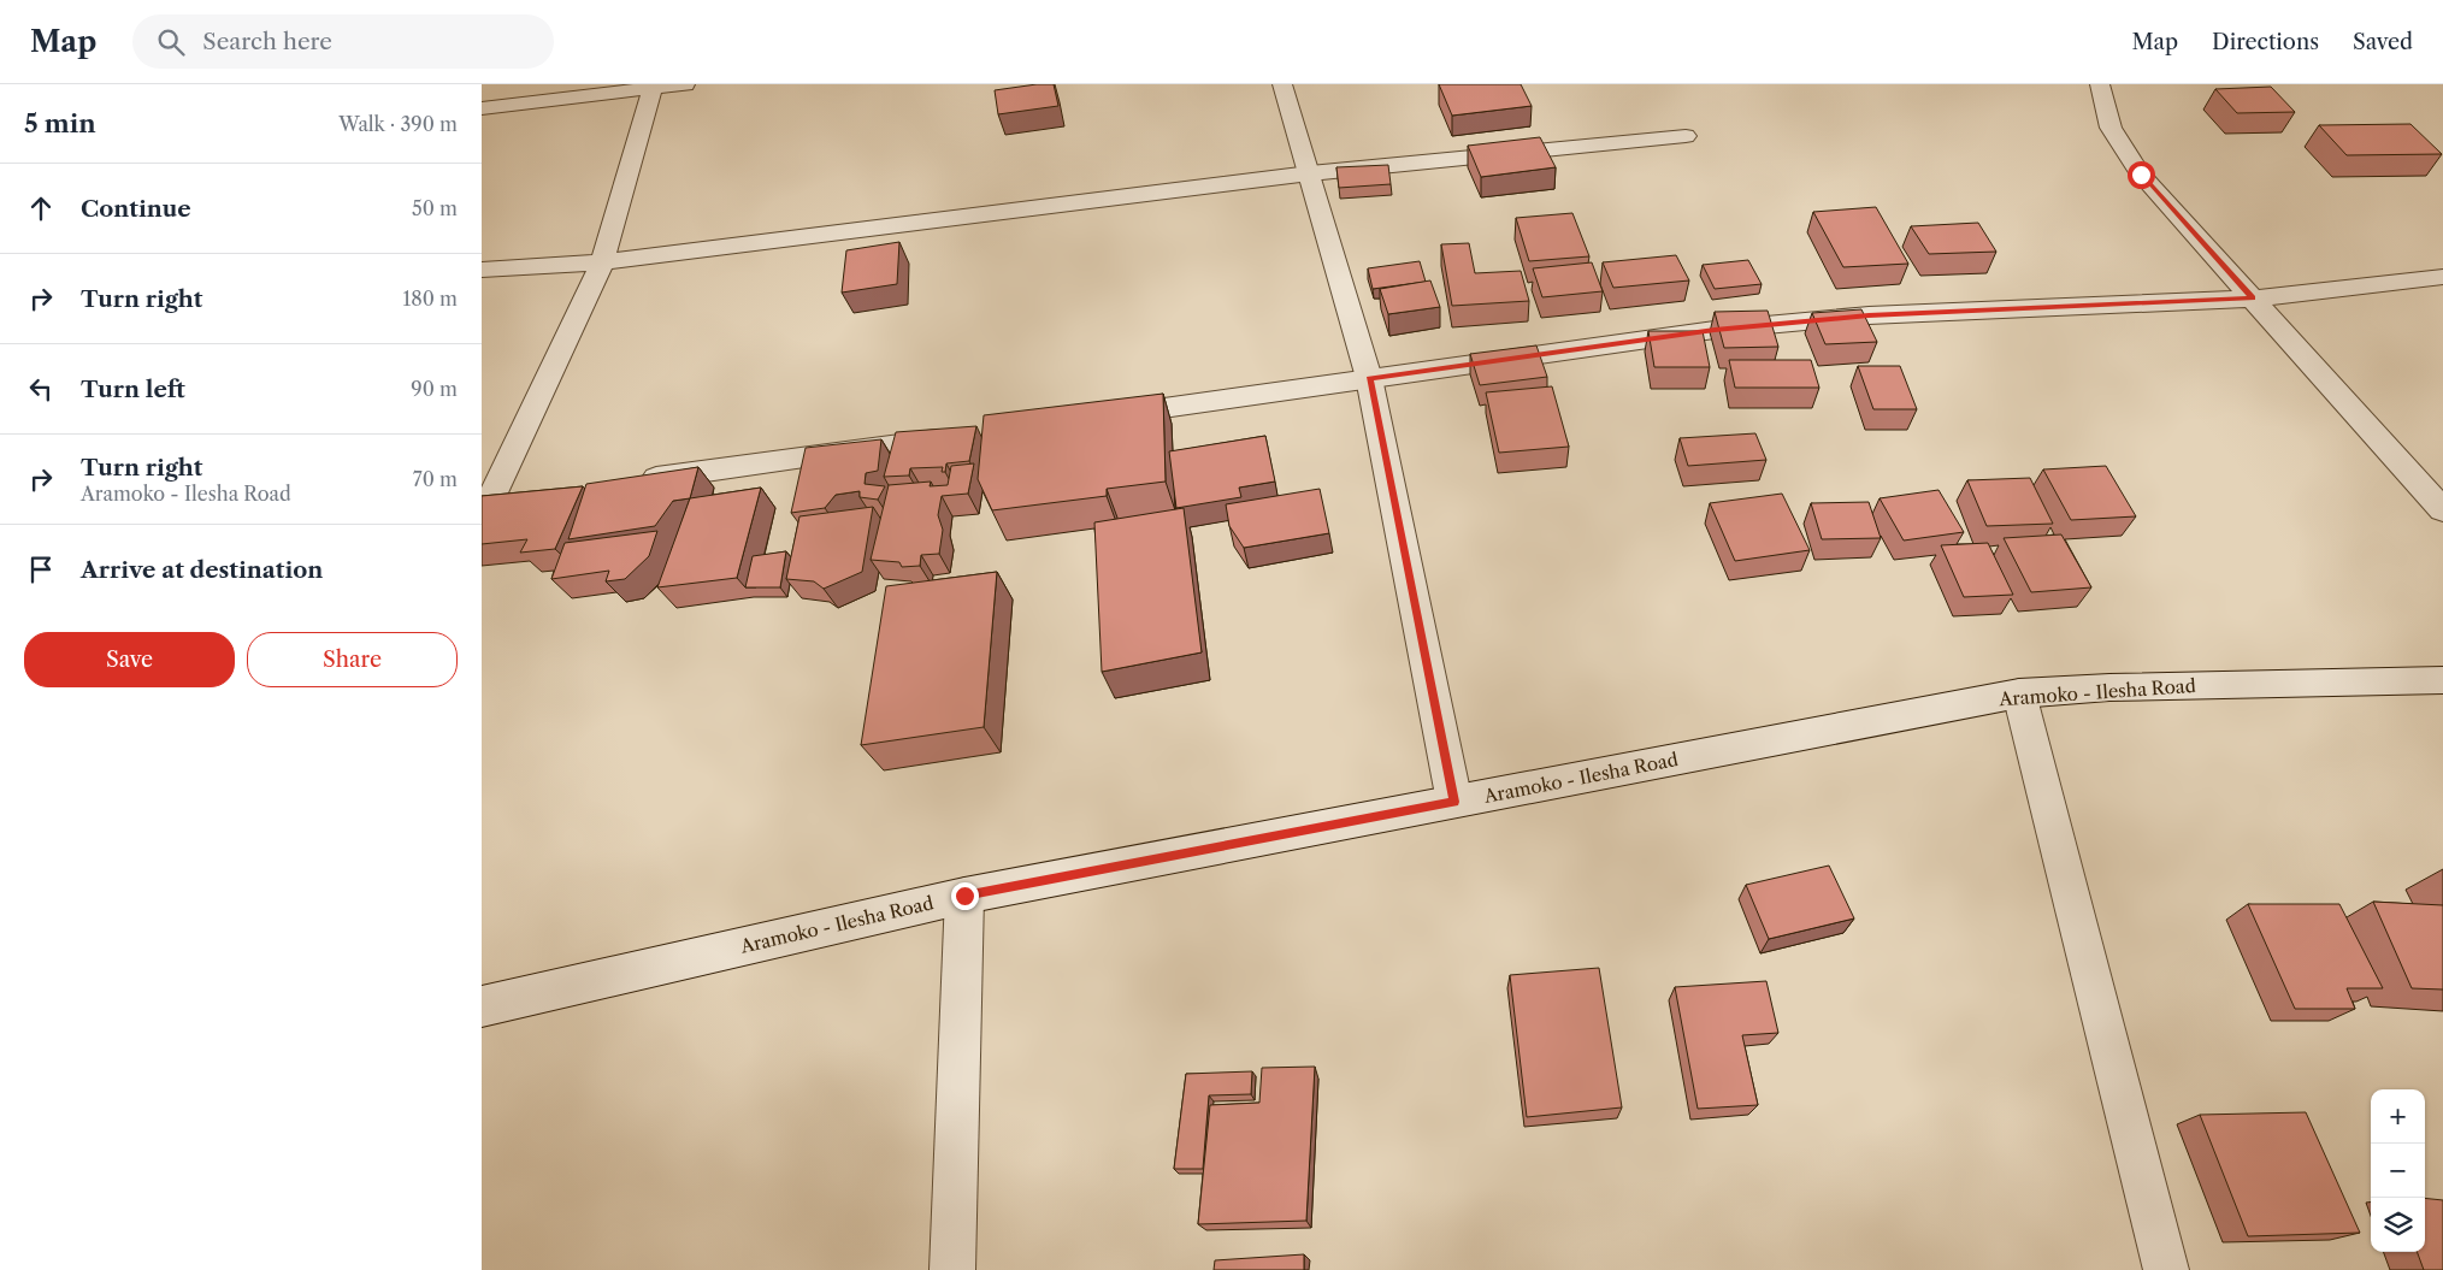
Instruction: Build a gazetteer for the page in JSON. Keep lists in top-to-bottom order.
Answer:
{
  "streets": {
    "street": ["Aramoko - Ilesha Road"]
  },
  "page": {
    "header": "Map",
    "search": "Search here",
    "nav": ["Map", "Directions", "Saved"],
    "heading": ["5 min", "Walk · 390 m"],
    "list": [
      ["Continue", "50 m"],
      ["Turn right", "180 m"],
      ["Turn left", "90 m"],
      ["Turn right", "Aramoko - Ilesha Road", "70 m"],
      "Arrive at destination"
    ],
    "buttons": ["Save", "Share"],
    "map_buttons": ["+", "−"]
  }
}
